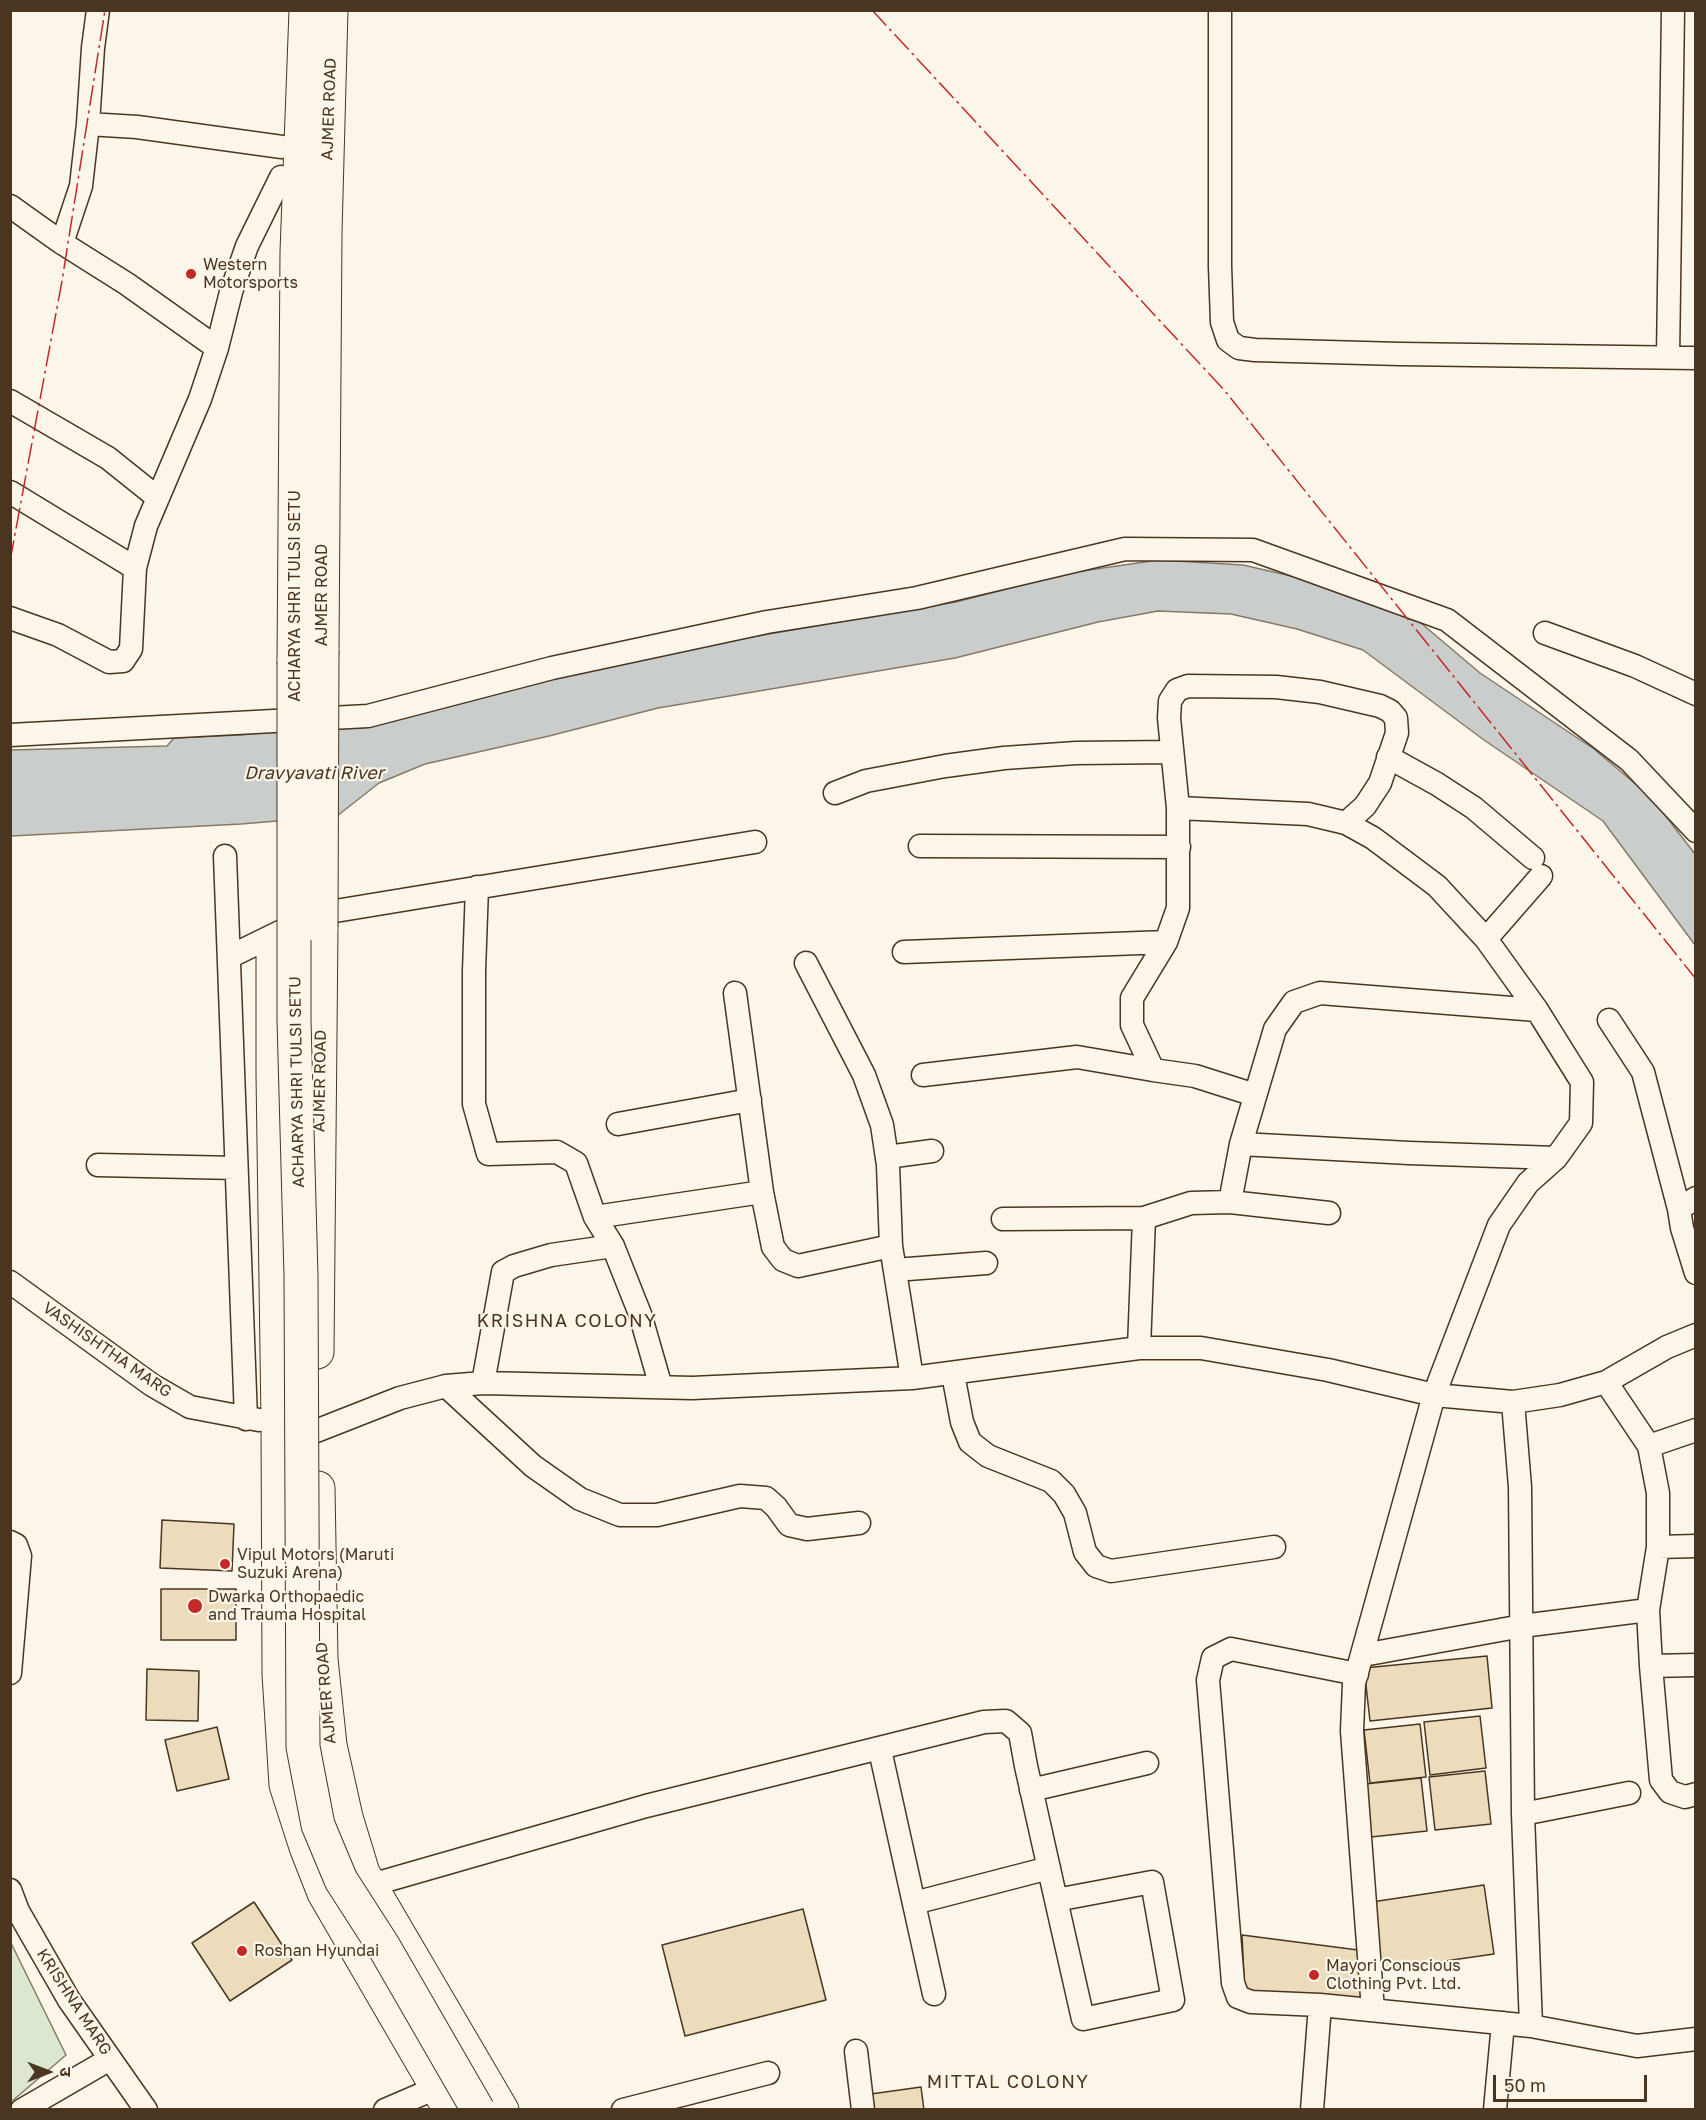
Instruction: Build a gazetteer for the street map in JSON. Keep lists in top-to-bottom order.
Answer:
{
  "streets": {
    "highway": ["AJMER ROAD", "ACHARYA SHRI TULSI SETU"],
    "street": ["VASHISHTHA MARG", "KRISHNA MARG"]
  },
  "districts": ["KRISHNA COLONY", "MITTAL COLONY"],
  "water": ["Dravyavati River"],
  "places": [
    "Western Motorsports",
    "Vipul Motors (Maruti Suzuki Arena)",
    "Dwarka Orthopaedic and Trauma Hospital",
    "Roshan Hyundai",
    "Mayori Conscious Clothing Pvt. Ltd."
  ],
  "scale_bar": "50 m",
  "north": "right"
}
